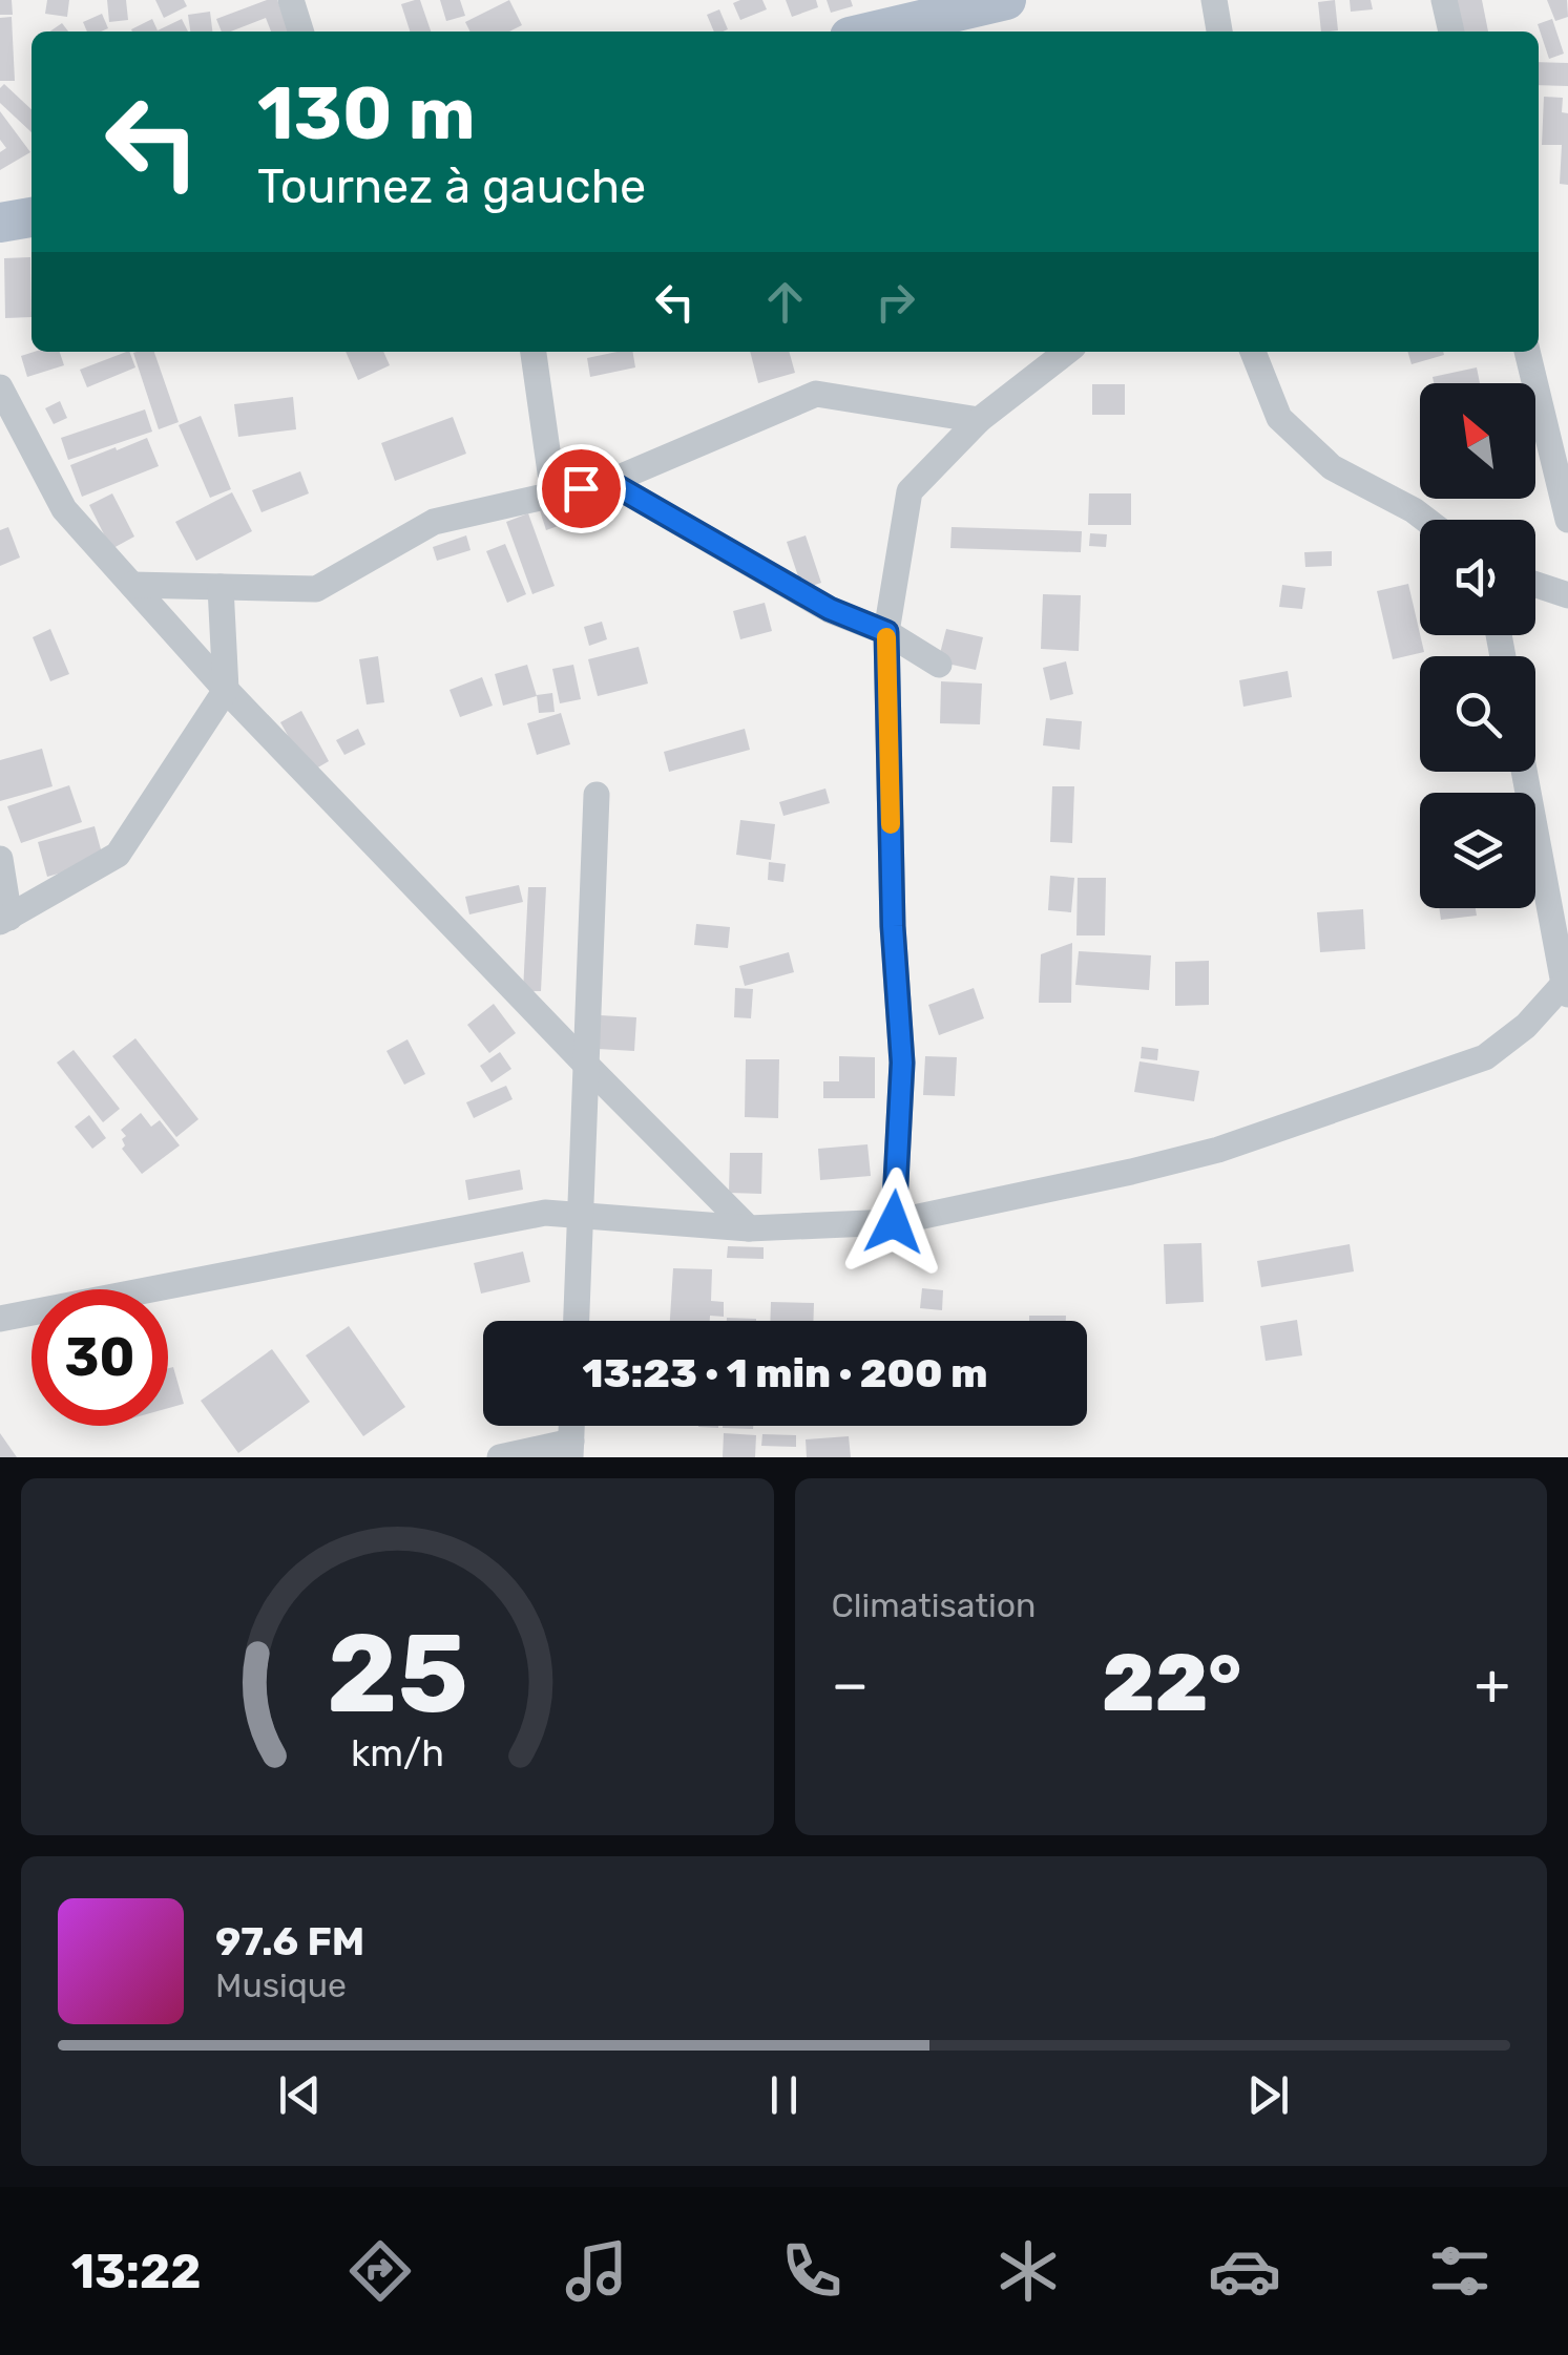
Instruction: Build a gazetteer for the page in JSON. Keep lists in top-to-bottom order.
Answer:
{
  "north": "top left",
  "page": {
    "turn": ["130 m", "Tournez à gauche"],
    "limit": "30",
    "trip": "13:23 · 1 min · 200 m",
    "tile": "Climatisation",
    "heat": ["−", "22°", "+"],
    "song": ["97.6 FM", "Musique"],
    "tabs": "13:22",
    "gauge": ["25", "km/h"]
  }
}
